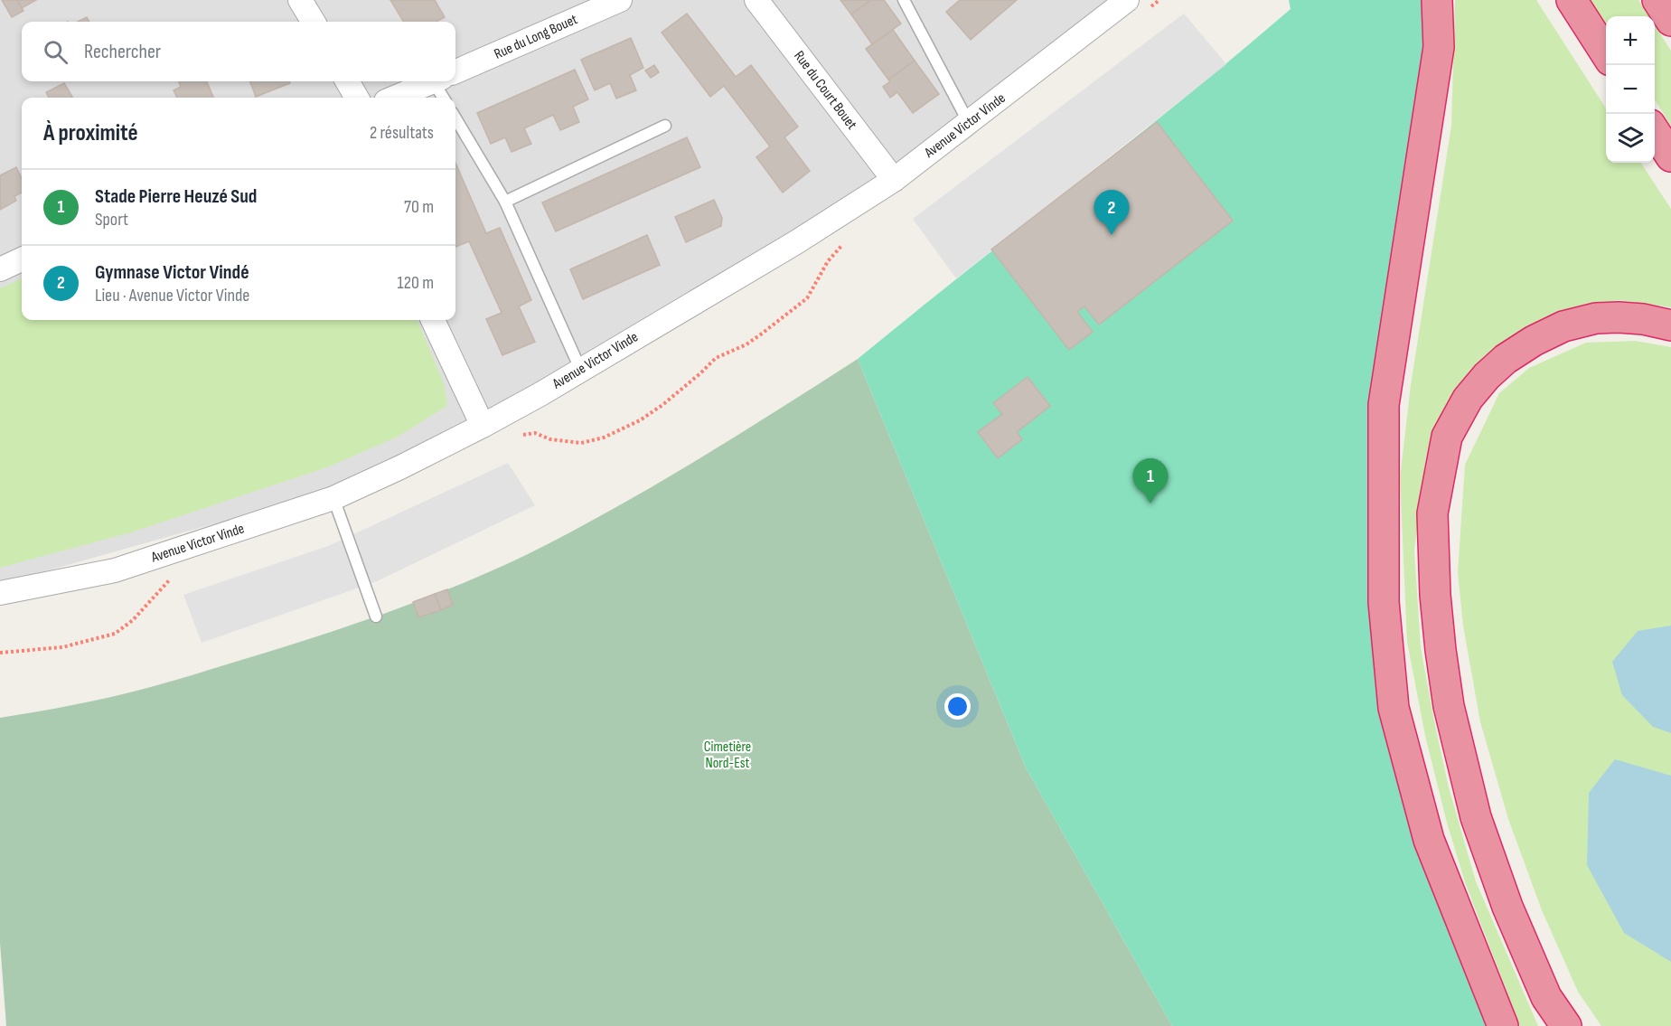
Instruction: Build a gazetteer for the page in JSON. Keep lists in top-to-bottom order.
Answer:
{
  "streets": {
    "street": ["Rue du Long Bouet", "Rue du Court Bouet", "Avenue Victor Vinde"]
  },
  "crossings": [
    ["Rue du Court Bouet", "Avenue Victor Vinde"]
  ],
  "parks": ["Cimetière Nord-Est"],
  "page": {
    "map_buttons": ["+", "−"],
    "search": "Rechercher",
    "heading": ["À proximité", "2 résultats"],
    "list": [
      {
        "mark": "1",
        "name": "Stade Pierre Heuzé Sud",
        "note": "Sport",
        "value": "70 m"
      },
      {
        "mark": "2",
        "name": "Gymnase Victor Vindé",
        "note": "Lieu · Avenue Victor Vinde",
        "value": "120 m"
      }
    ],
    "pins": ["2", "1"]
  }
}
